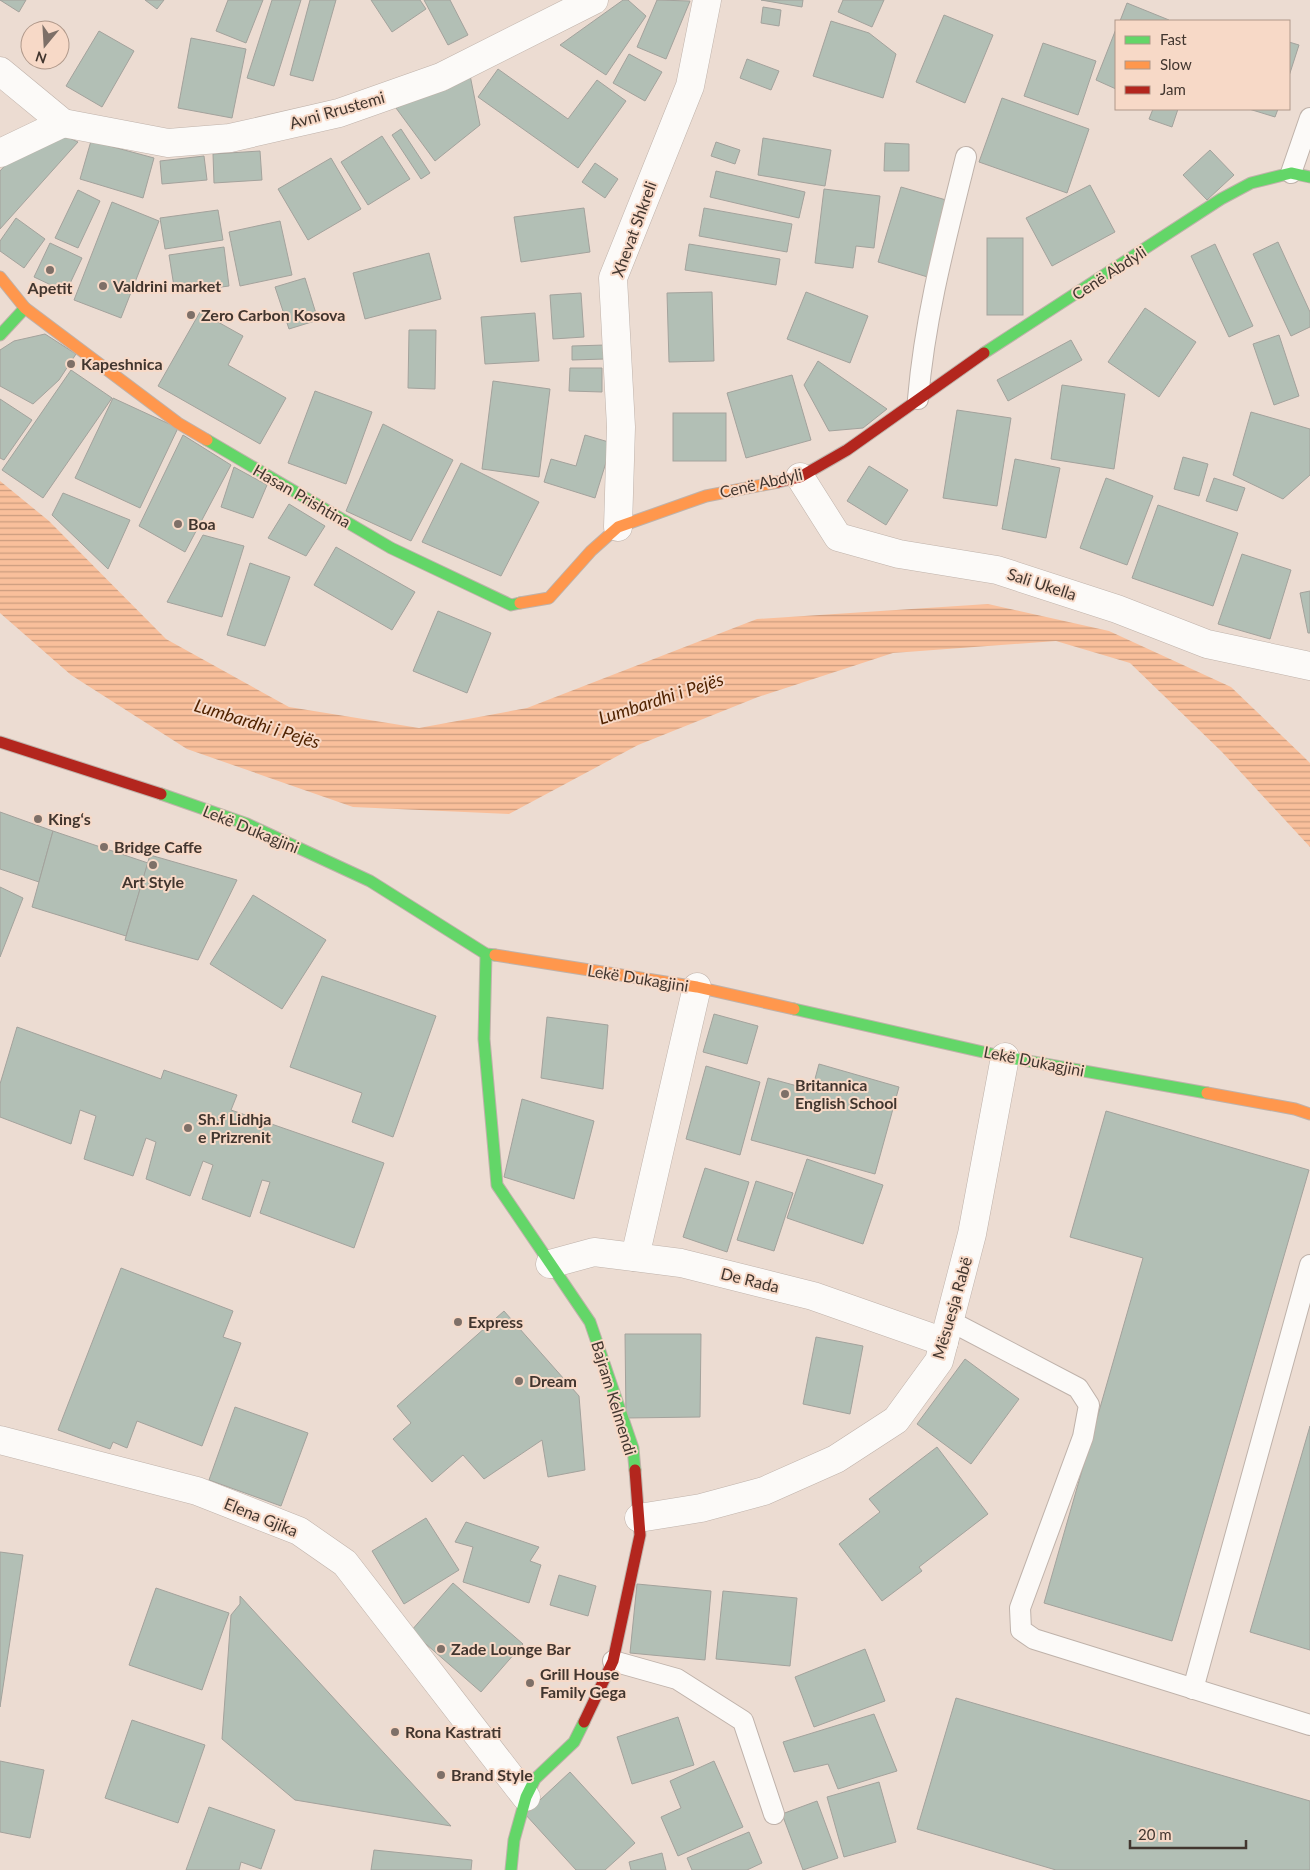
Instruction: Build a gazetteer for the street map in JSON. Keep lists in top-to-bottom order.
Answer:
{
  "streets": {
    "street": [
      "Avni Rrustemi",
      "Xhevat Shkreli",
      "Cenë Abdyli",
      "Hasan Prishtina",
      "Sali Ukella",
      "Lekë Dukagjini",
      "De Rada",
      "Mësuesja Rabë",
      "Bajram Kelmendi",
      "Elena Gjika"
    ]
  },
  "crossings": [
    ["Xhevat Shkreli", "Cenë Abdyli"],
    ["Xhevat Shkreli", "Hasan Prishtina"],
    ["Cenë Abdyli", "Hasan Prishtina"],
    ["Cenë Abdyli", "Sali Ukella"],
    ["Lekë Dukagjini", "Mësuesja Rabë"],
    ["Lekë Dukagjini", "Bajram Kelmendi"],
    ["De Rada", "Mësuesja Rabë"],
    ["De Rada", "Bajram Kelmendi"],
    ["Mësuesja Rabë", "Bajram Kelmendi"],
    ["Bajram Kelmendi", "Elena Gjika"]
  ],
  "water": ["Lumbardhi i Pejës"],
  "places": [
    "Apetit",
    "Valdrini market",
    "Zero Carbon Kosova",
    "Kapeshnica",
    "Boa",
    "King‘s",
    "Bridge Caffe",
    "Art Style",
    "Britannica English School",
    "Sh.f Lidhja e Prizrenit",
    "Express",
    "Dream",
    "Zade Lounge Bar",
    "Grill House Family Gega",
    "Rona Kastrati",
    "Brand Style"
  ],
  "legend": ["Fast", "Slow", "Jam"],
  "scale_bar": "20 m",
  "north": "bottom"
}
